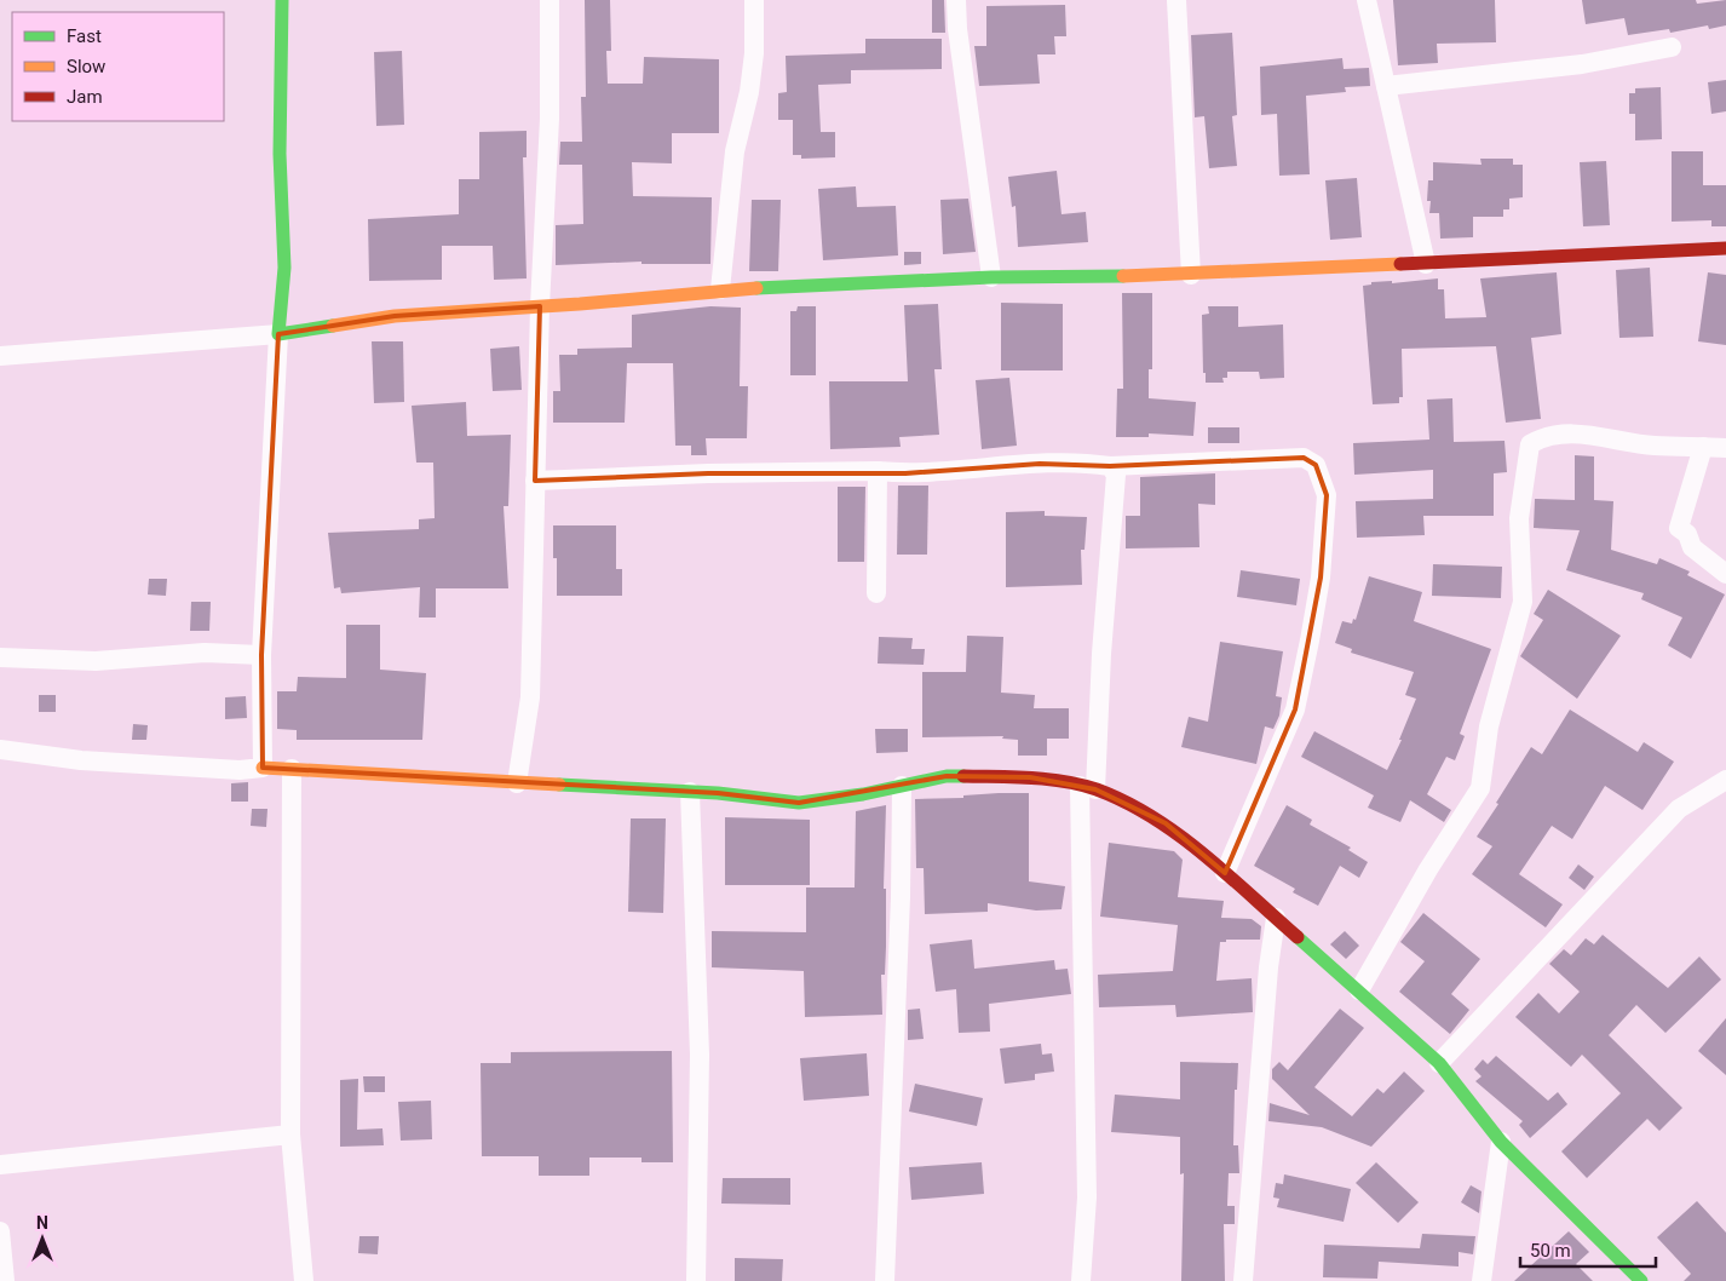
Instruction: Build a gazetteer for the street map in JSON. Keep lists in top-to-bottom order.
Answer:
{
  "legend": ["Fast", "Slow", "Jam"],
  "scale_bar": "50 m",
  "north": "top"
}
